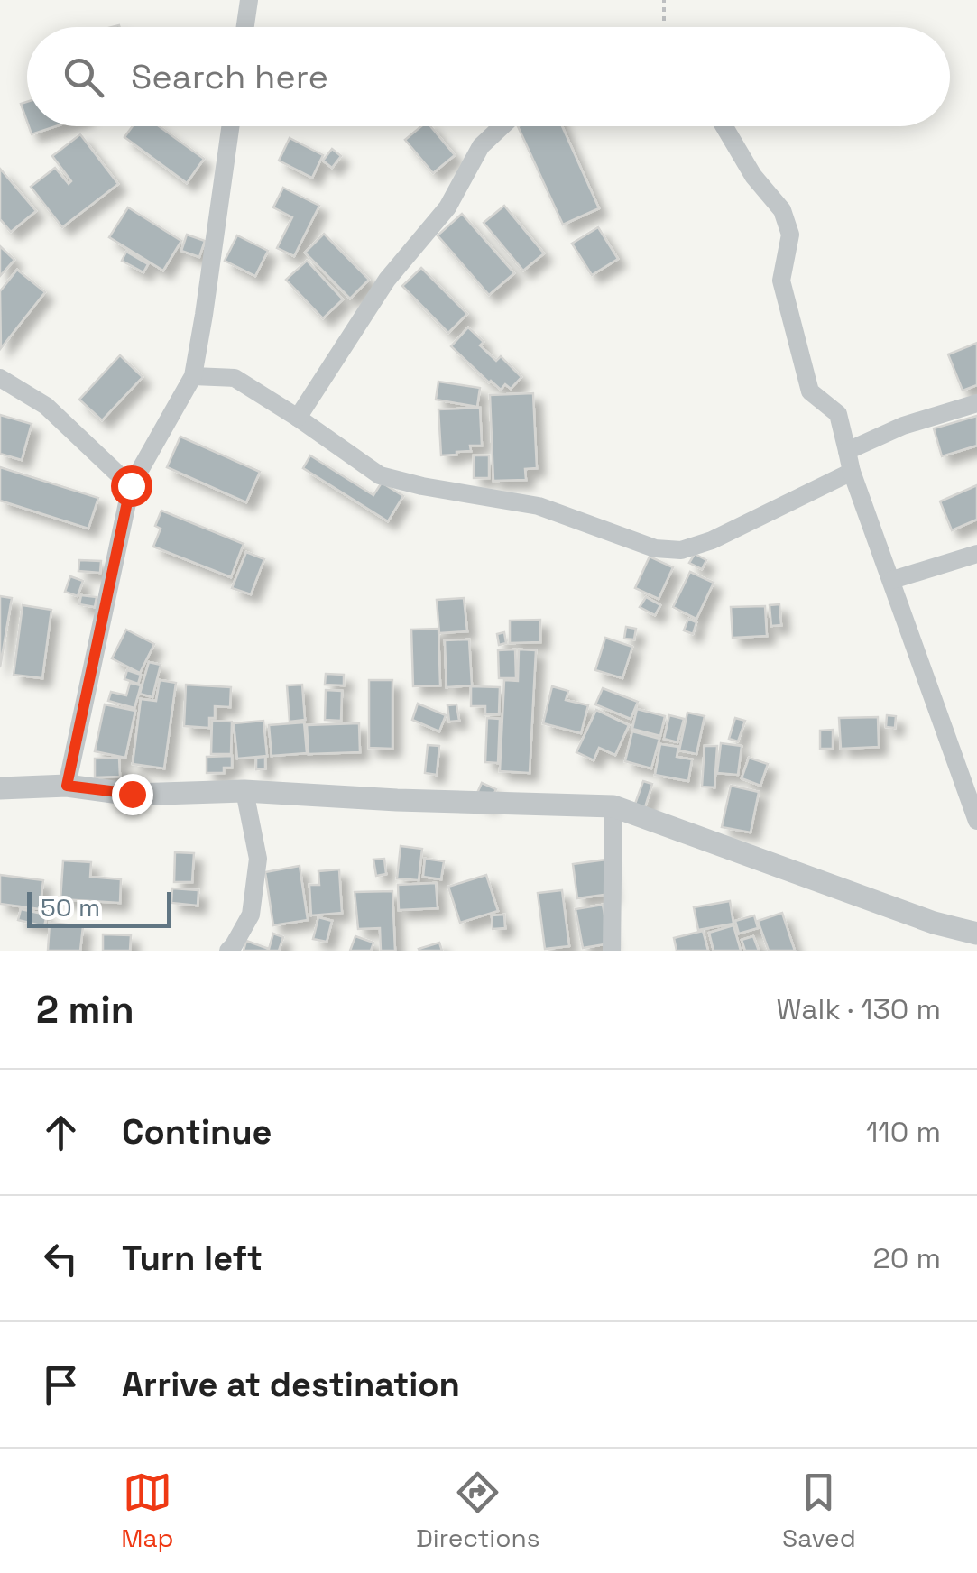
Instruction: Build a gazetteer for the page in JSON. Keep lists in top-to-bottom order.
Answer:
{
  "scale_bar": "50 m",
  "page": {
    "search": "Search here",
    "scale": "50 m",
    "heading": ["2 min", "Walk · 130 m"],
    "list": [
      ["Continue", "110 m"],
      ["Turn left", "20 m"],
      "Arrive at destination"
    ],
    "nav": ["Map", "Directions", "Saved"]
  }
}
